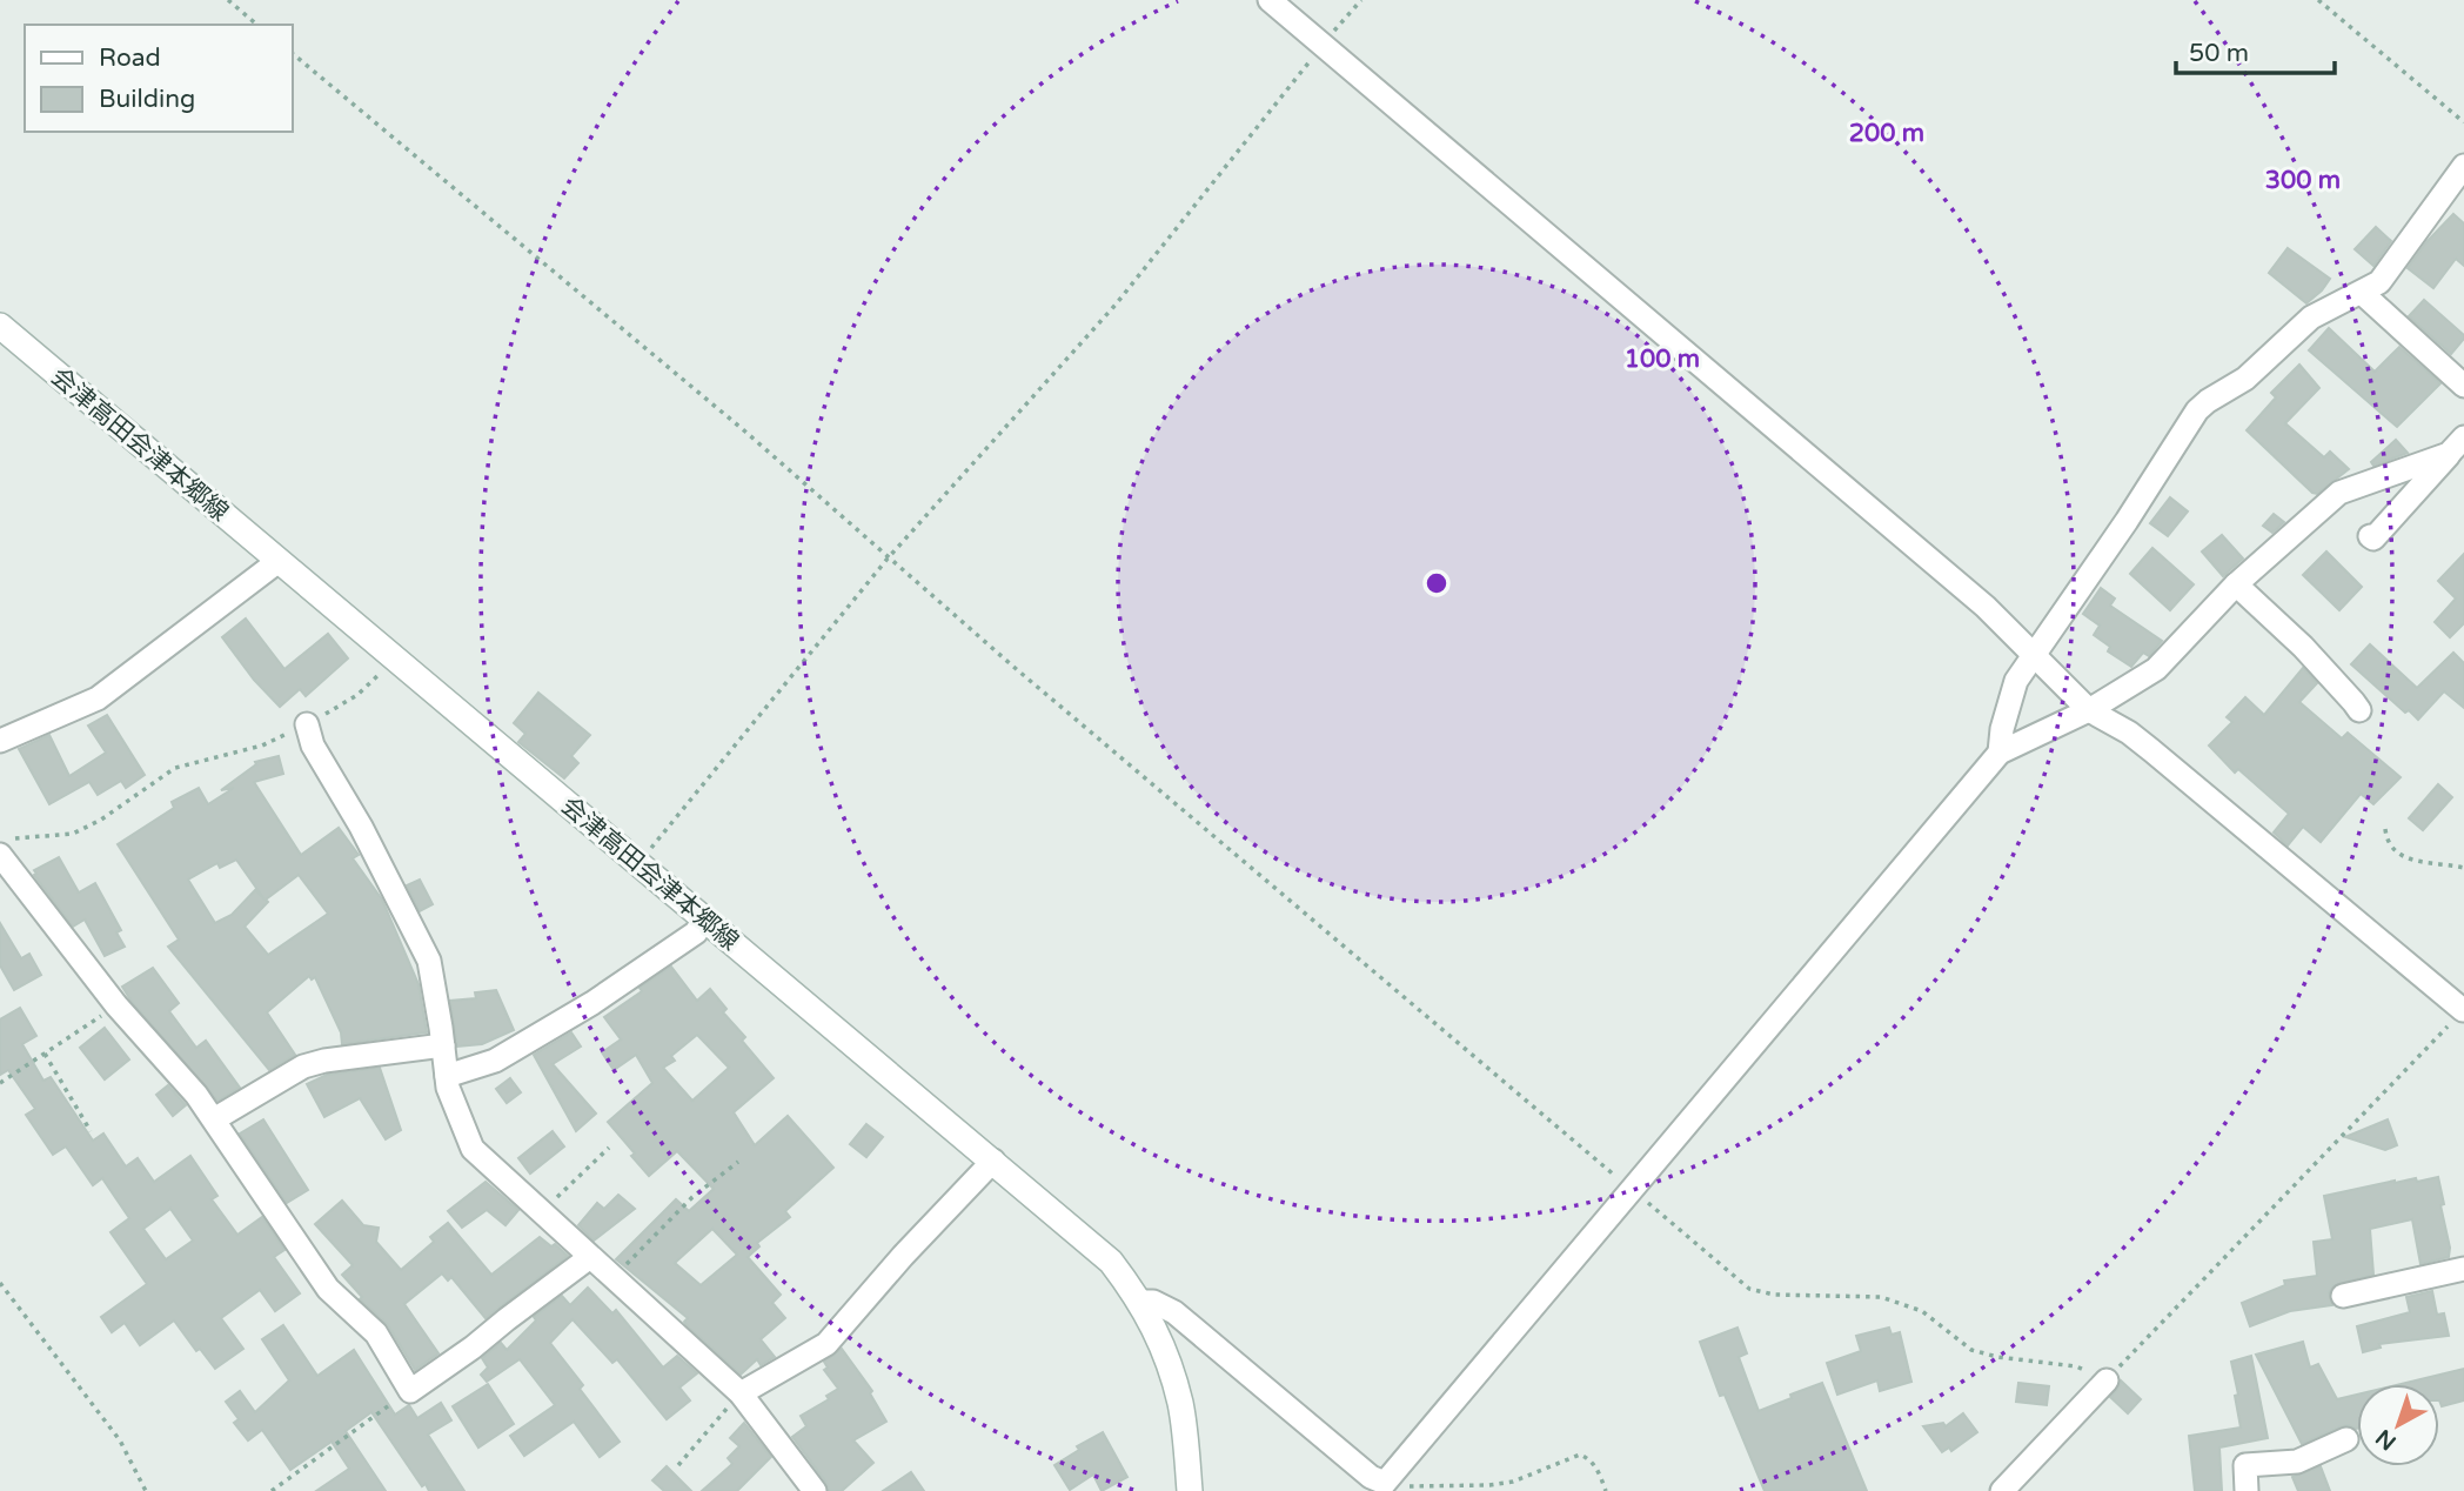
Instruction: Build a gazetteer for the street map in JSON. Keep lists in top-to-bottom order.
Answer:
{
  "streets": {
    "main road": ["会津高田会津本郷線"]
  },
  "legend": ["Road", "Building"],
  "scale_bar": "50 m",
  "north": "bottom left",
  "rings": ["200 m", "300 m", "100 m"]
}
